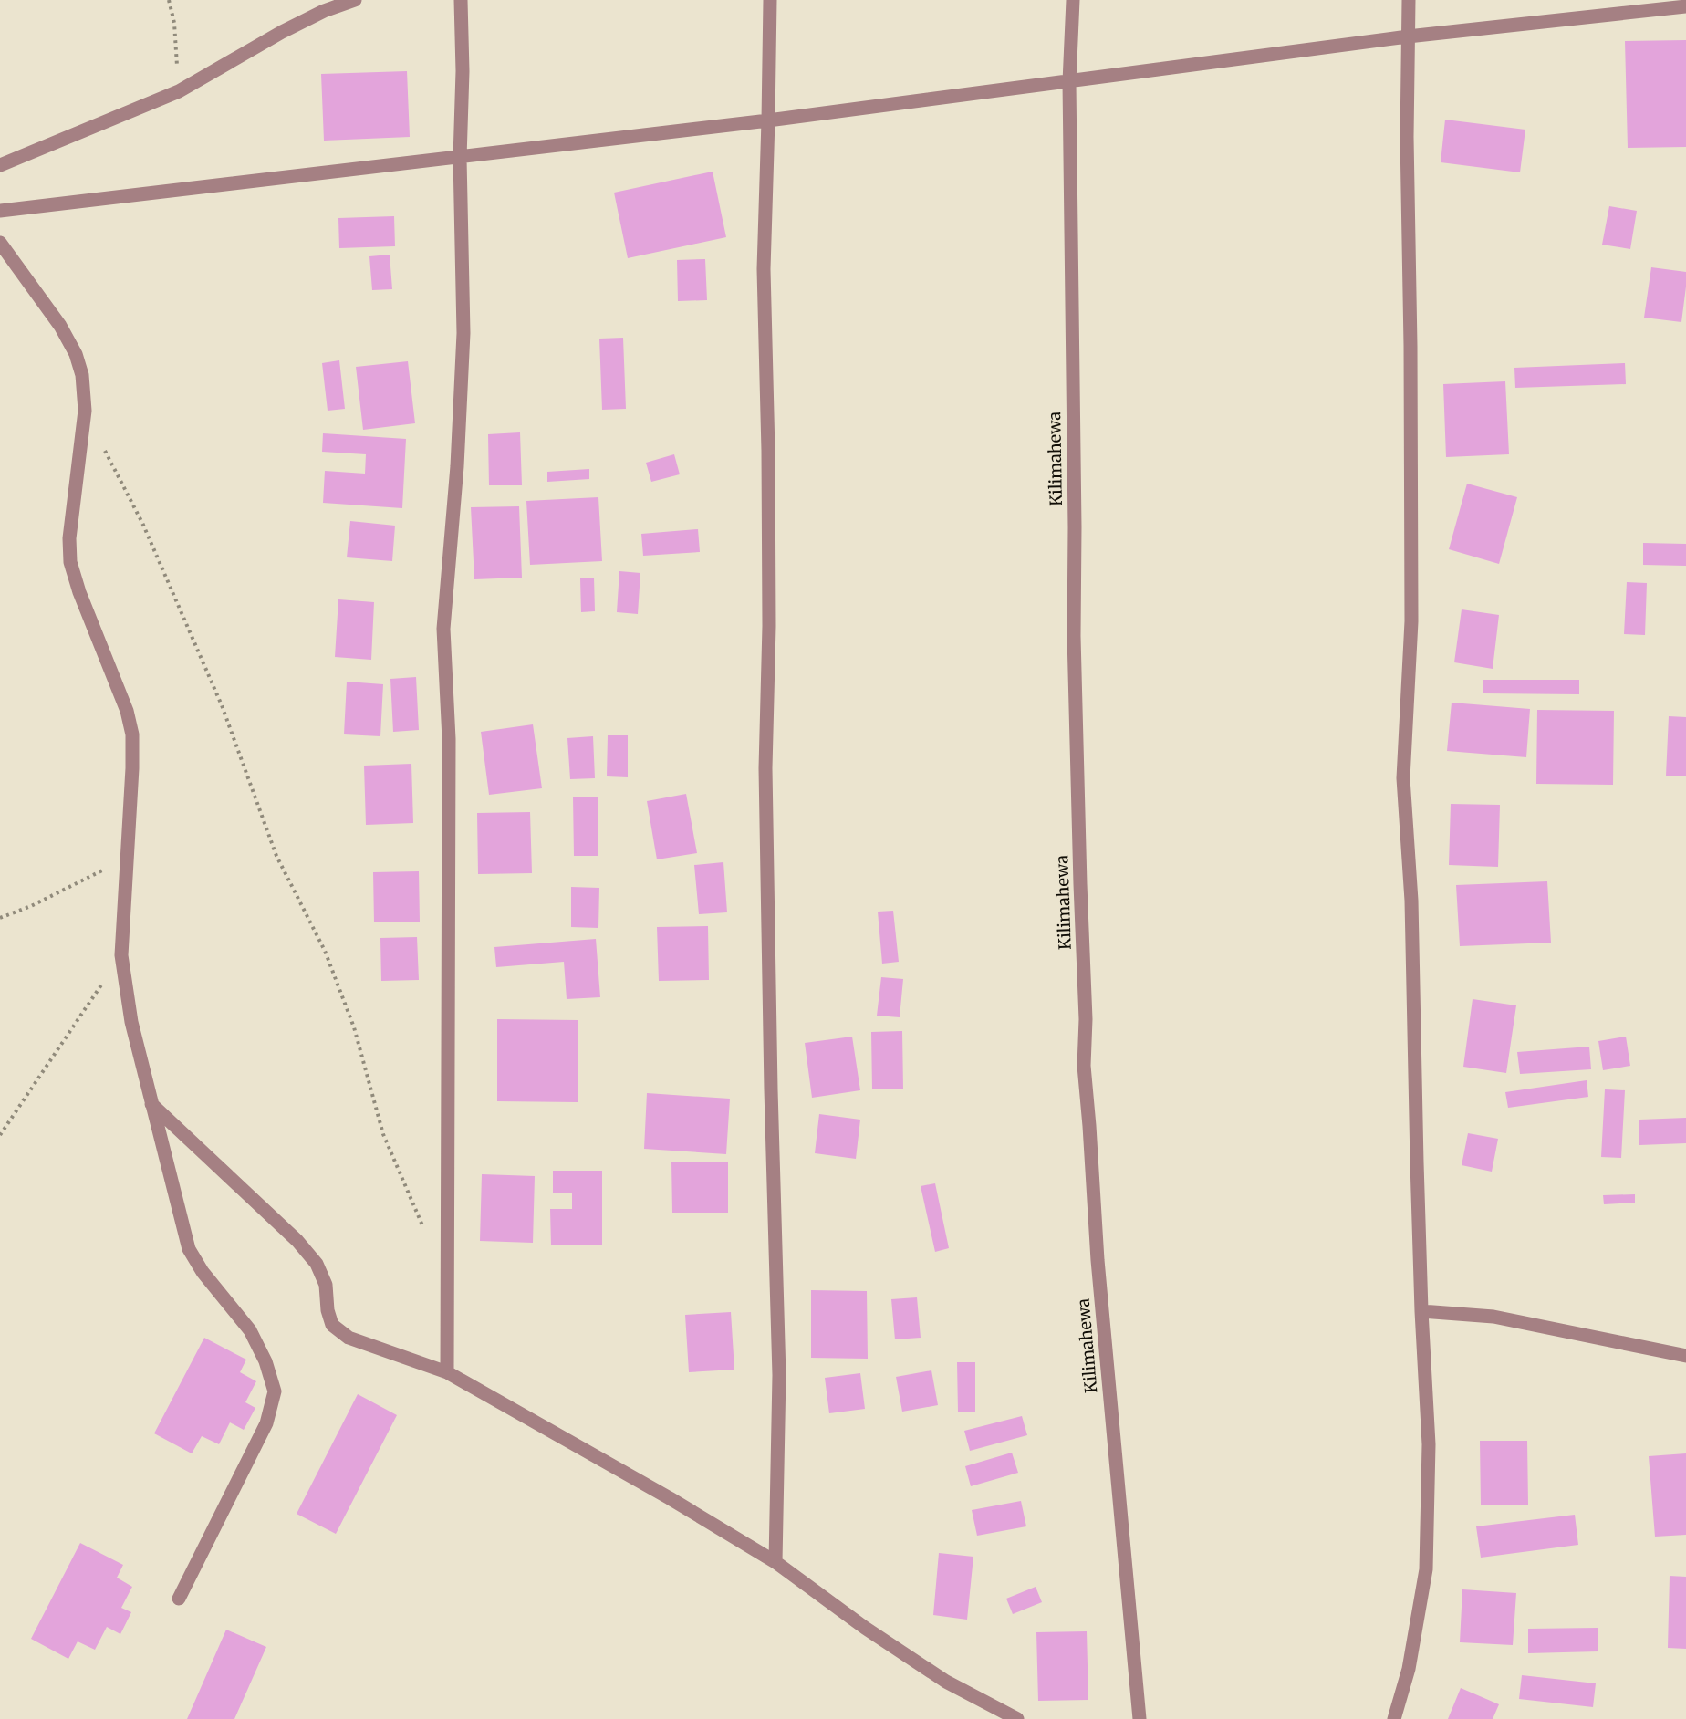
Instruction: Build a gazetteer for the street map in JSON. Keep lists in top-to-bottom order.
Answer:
{
  "streets": {
    "street": ["Kilimahewa"]
  }
}
